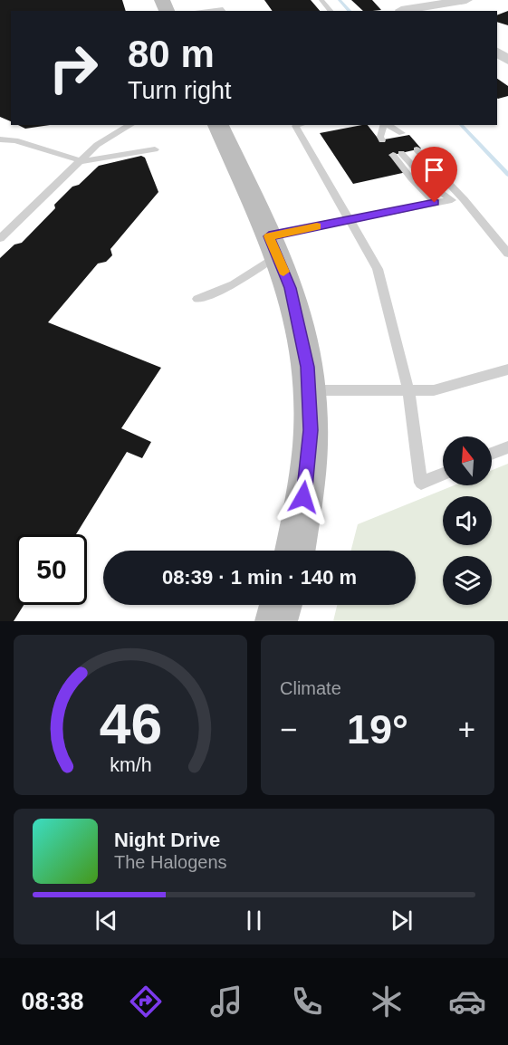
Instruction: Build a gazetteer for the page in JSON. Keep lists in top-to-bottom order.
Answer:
{
  "north": "top",
  "page": {
    "turn": ["80 m", "Turn right"],
    "limit": "50",
    "trip": "08:39 · 1 min · 140 m",
    "tile": "Climate",
    "heat": ["−", "19°", "+"],
    "song": ["Night Drive", "The Halogens"],
    "tabs": "08:38",
    "gauge": ["46", "km/h"]
  }
}
